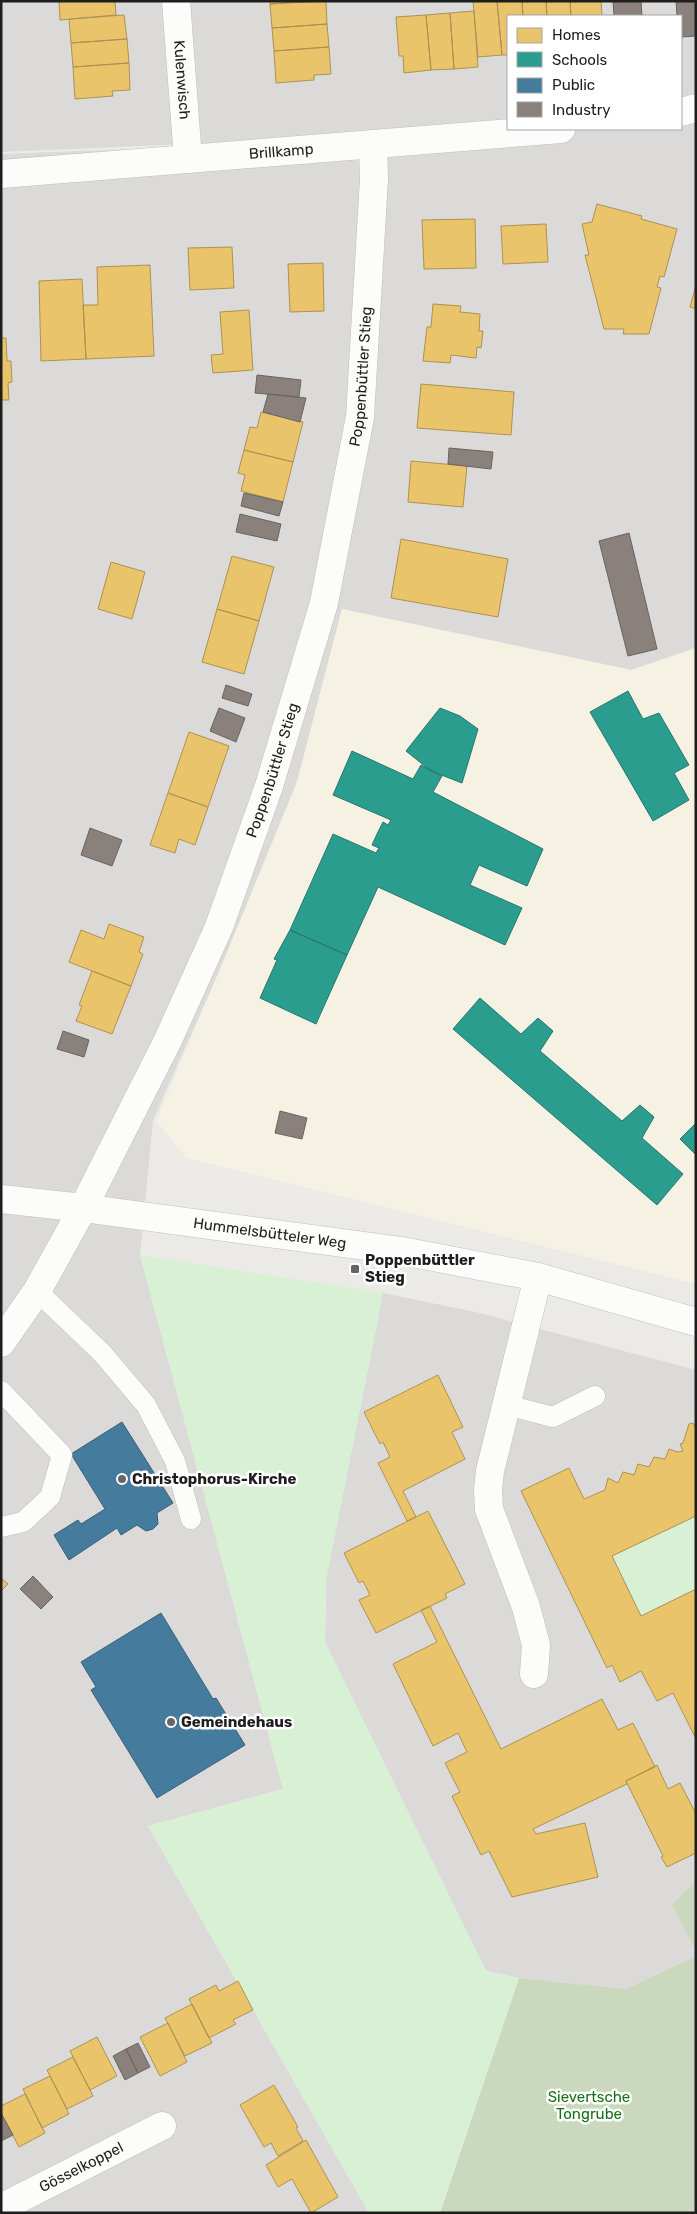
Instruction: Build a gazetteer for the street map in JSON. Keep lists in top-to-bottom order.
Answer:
{
  "streets": {
    "street": [
      "Kulenwisch",
      "Brillkamp",
      "Poppenbüttler Stieg",
      "Hummelsbütteler Weg",
      "Gösselkoppel"
    ]
  },
  "crossings": [
    ["Kulenwisch", "Brillkamp"],
    ["Brillkamp", "Poppenbüttler Stieg"],
    ["Poppenbüttler Stieg", "Hummelsbütteler Weg"]
  ],
  "parks": ["Sievertsche Tongrube"],
  "places": {
    "transit": ["Poppenbüttler Stieg"],
    "other": ["Christophorus-Kirche", "Gemeindehaus"]
  },
  "legend": [
    "Homes",
    "Schools",
    "Public",
    "Industry"
  ]
}
